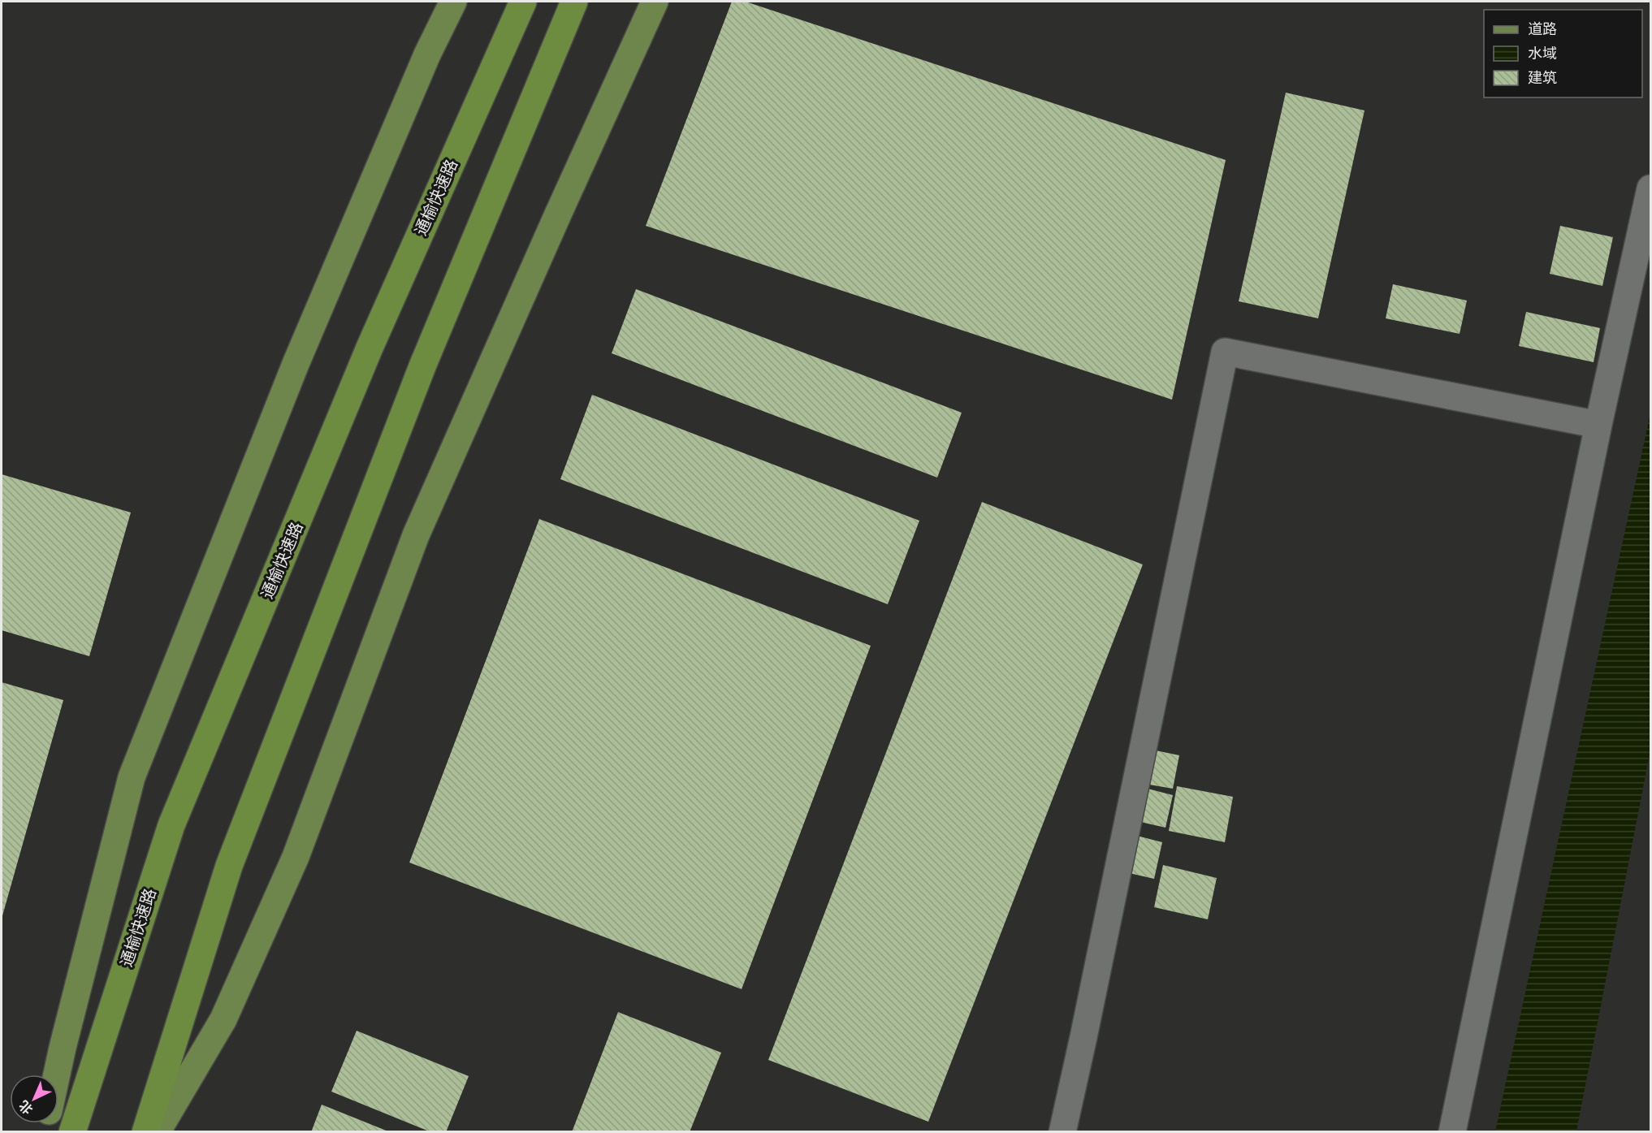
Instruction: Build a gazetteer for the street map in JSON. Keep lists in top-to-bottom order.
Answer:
{
  "streets": {
    "highway": ["通榆快速路"]
  },
  "legend": ["道路", "水域", "建筑"],
  "north": "bottom left"
}
